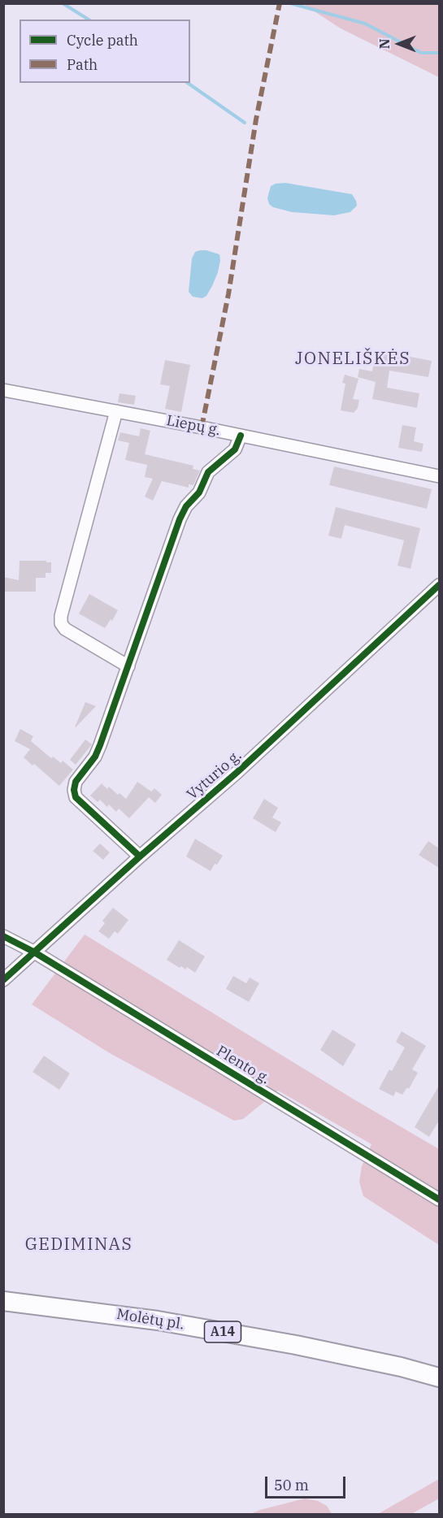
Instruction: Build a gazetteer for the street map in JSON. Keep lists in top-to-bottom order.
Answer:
{
  "streets": {
    "highway": ["Molėtų pl.", "A14"],
    "street": ["Liepų g.", "Vyturio g.", "Plento g."]
  },
  "crossings": [
    ["Vyturio g.", "Plento g."]
  ],
  "districts": ["JONELIŠKĖS", "GEDIMINAS"],
  "legend": ["Cycle path", "Path"],
  "scale_bar": "50 m",
  "north": "left"
}
